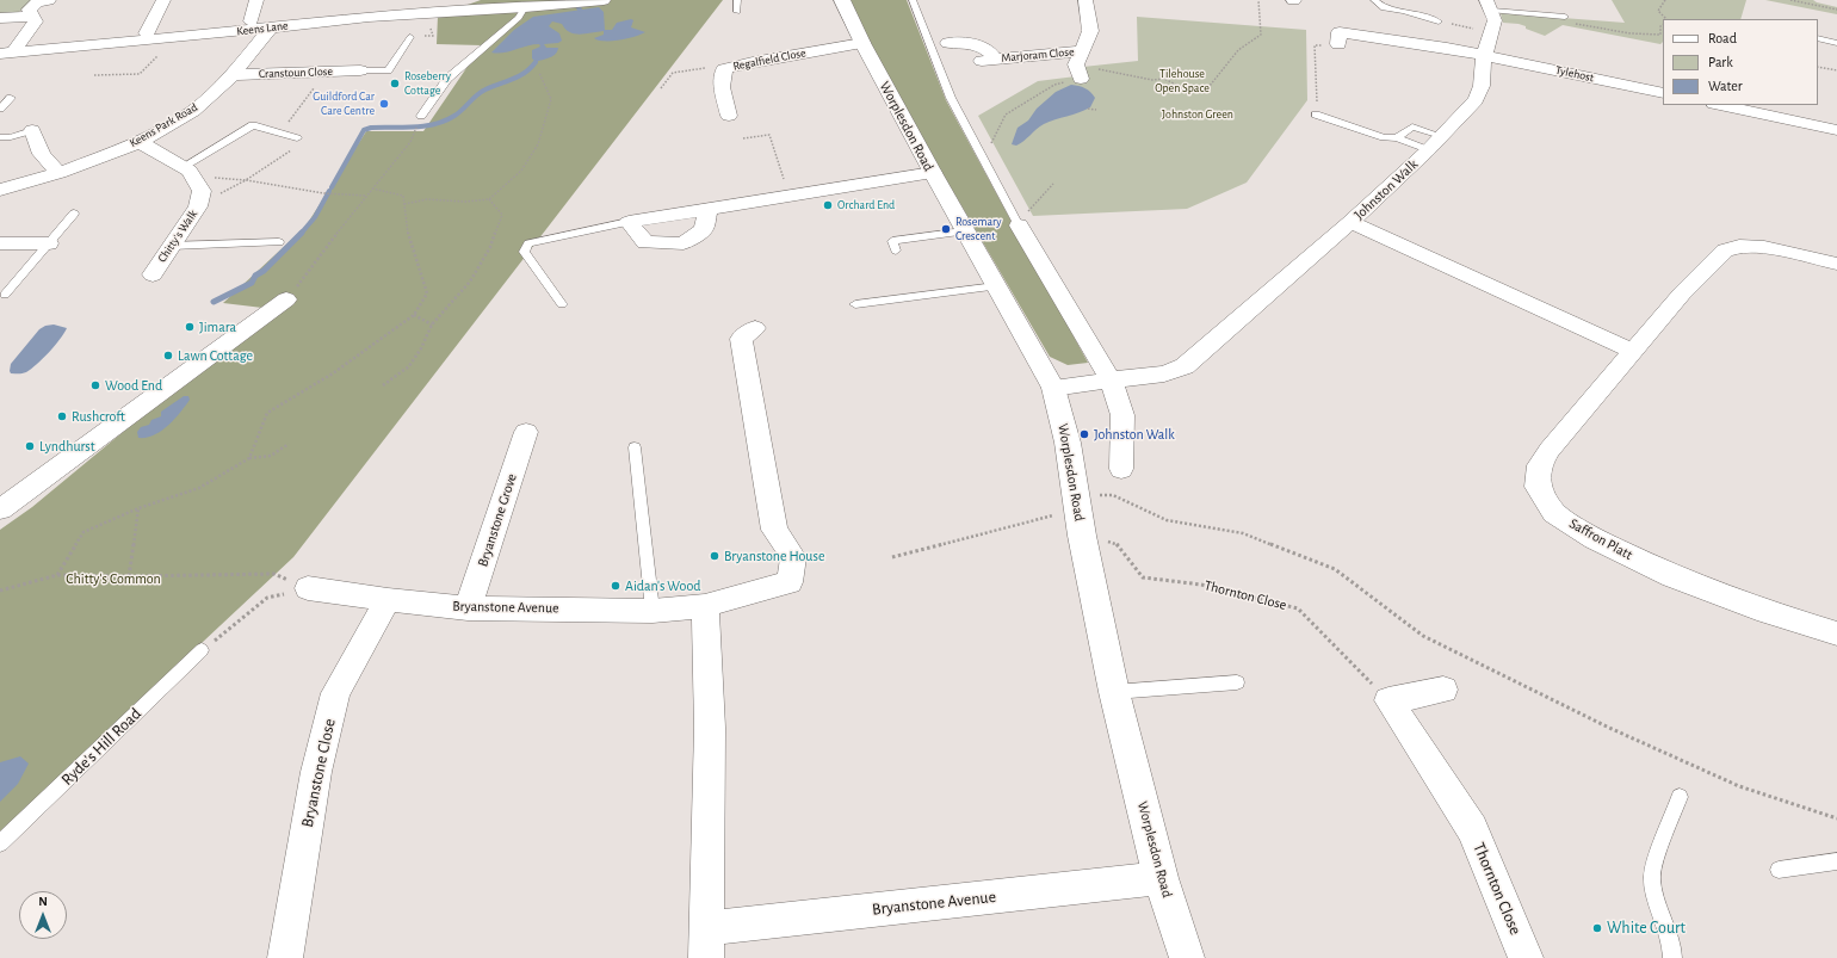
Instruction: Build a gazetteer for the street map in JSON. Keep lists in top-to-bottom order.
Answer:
{
  "streets": {
    "main road": ["Worplesdon Road"],
    "street": [
      "Keens Lane",
      "Marjoram Close",
      "Regalfield Close",
      "Cranstoun Close",
      "Tylehost",
      "Keens Park Road",
      "Johnston Walk",
      "Chitty's Walk",
      "Bryanstone Grove",
      "Saffron Platt",
      "Thornton Close",
      "Bryanstone Avenue",
      "Bryanstone Close"
    ],
    "lane": ["Ryde's Hill Road"]
  },
  "crossings": [
    ["Keens Lane", "Keens Park Road"],
    ["Regalfield Close", "Worplesdon Road"],
    ["Cranstoun Close", "Keens Park Road"],
    ["Tylehost", "Johnston Walk"],
    ["Keens Park Road", "Chitty's Walk"],
    ["Worplesdon Road", "Johnston Walk"],
    ["Worplesdon Road", "Thornton Close"],
    ["Worplesdon Road", "Bryanstone Avenue"],
    ["Bryanstone Grove", "Bryanstone Avenue"],
    ["Bryanstone Avenue", "Bryanstone Close"]
  ],
  "parks": ["Tilehouse Open Space", "Johnston Green", "Chitty's Common"],
  "places": [
    "Roseberry Cottage",
    "Guildford Car Care Centre",
    "Orchard End",
    "Rosemary Crescent",
    "Jimara",
    "Lawn Cottage",
    "Wood End",
    "Rushcroft",
    "Johnston Walk",
    "Lyndhurst",
    "Bryanstone House",
    "Aidan's Wood",
    "White Court"
  ],
  "legend": ["Road", "Park", "Water"],
  "north": "top"
}
